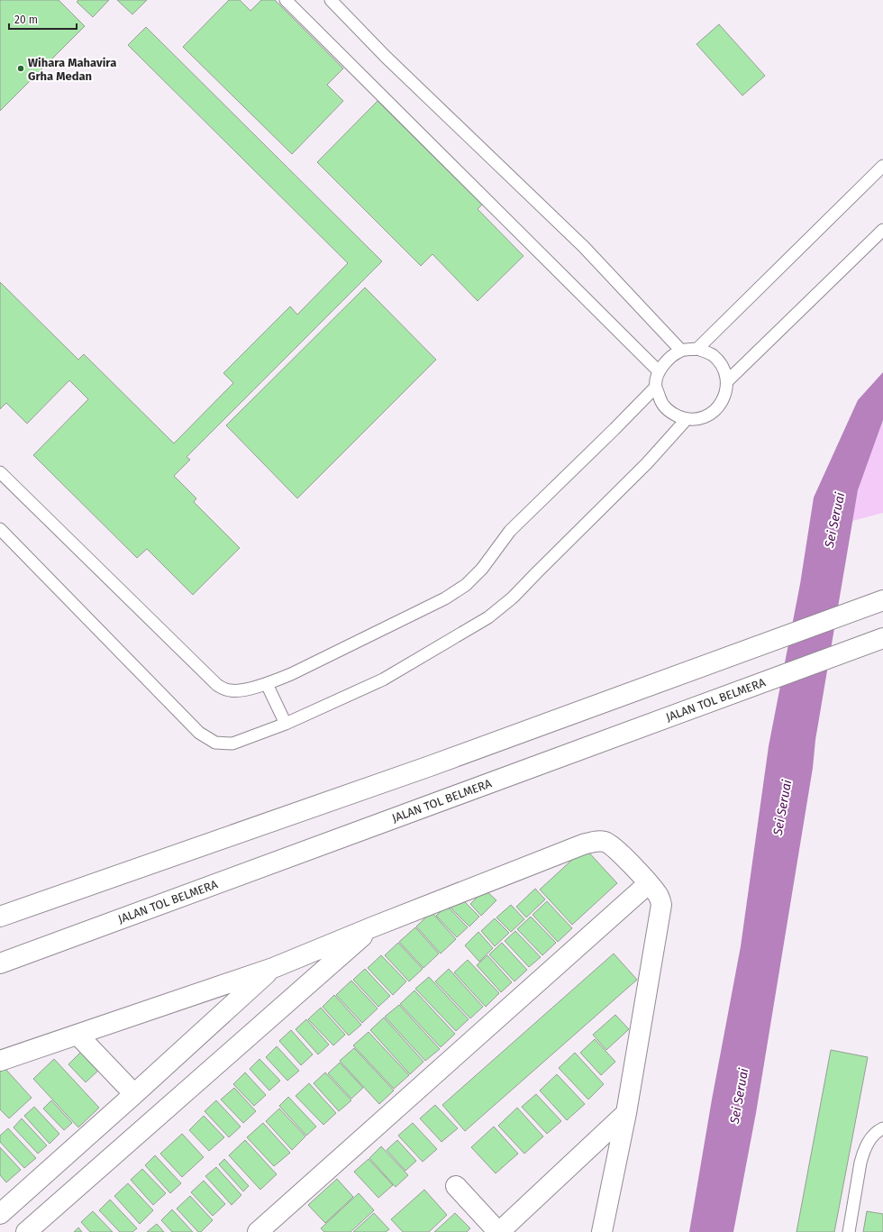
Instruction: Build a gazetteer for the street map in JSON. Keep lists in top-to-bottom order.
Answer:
{
  "streets": {
    "main road": ["JALAN TOL BELMERA"]
  },
  "water": ["Sei Seruai"],
  "places": ["Wihara Mahavira Grha Medan"],
  "scale_bar": "20 m"
}
